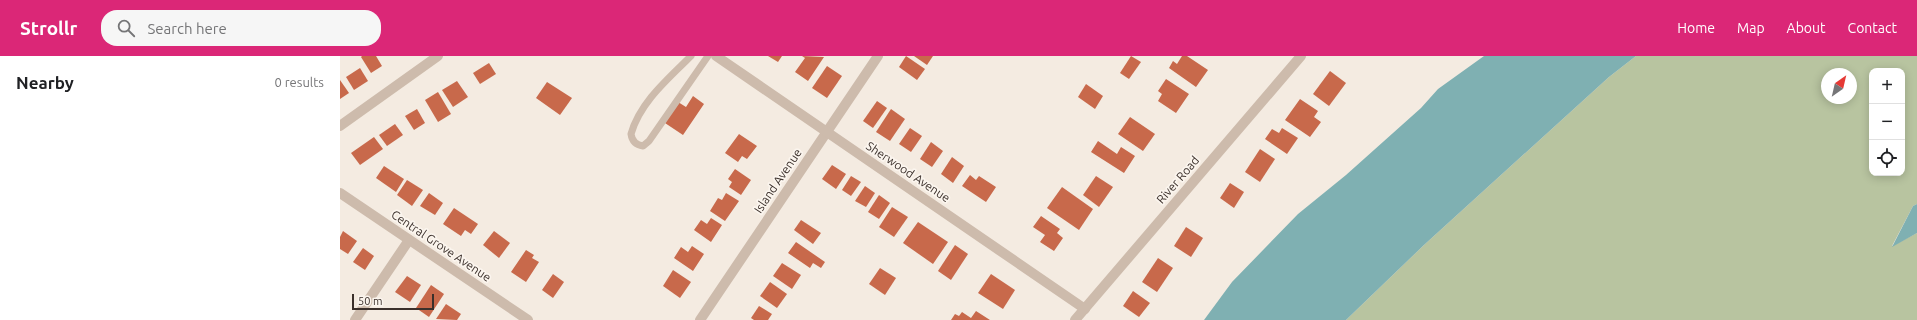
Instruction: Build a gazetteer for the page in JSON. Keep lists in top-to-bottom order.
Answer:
{
  "streets": {
    "street": [
      "Sherwood Avenue",
      "River Road",
      "Island Avenue",
      "Central Grove Avenue"
    ]
  },
  "crossings": [
    ["Sherwood Avenue", "River Road"],
    ["Sherwood Avenue", "Island Avenue"]
  ],
  "scale_bar": "50 m",
  "north": "top right",
  "page": {
    "header": "Strollr",
    "search": "Search here",
    "nav": [
      "Home",
      "Map",
      "About",
      "Contact"
    ],
    "heading": ["Nearby", "0 results"],
    "map_buttons": ["+", "−"],
    "scale": "50 m"
  }
}
